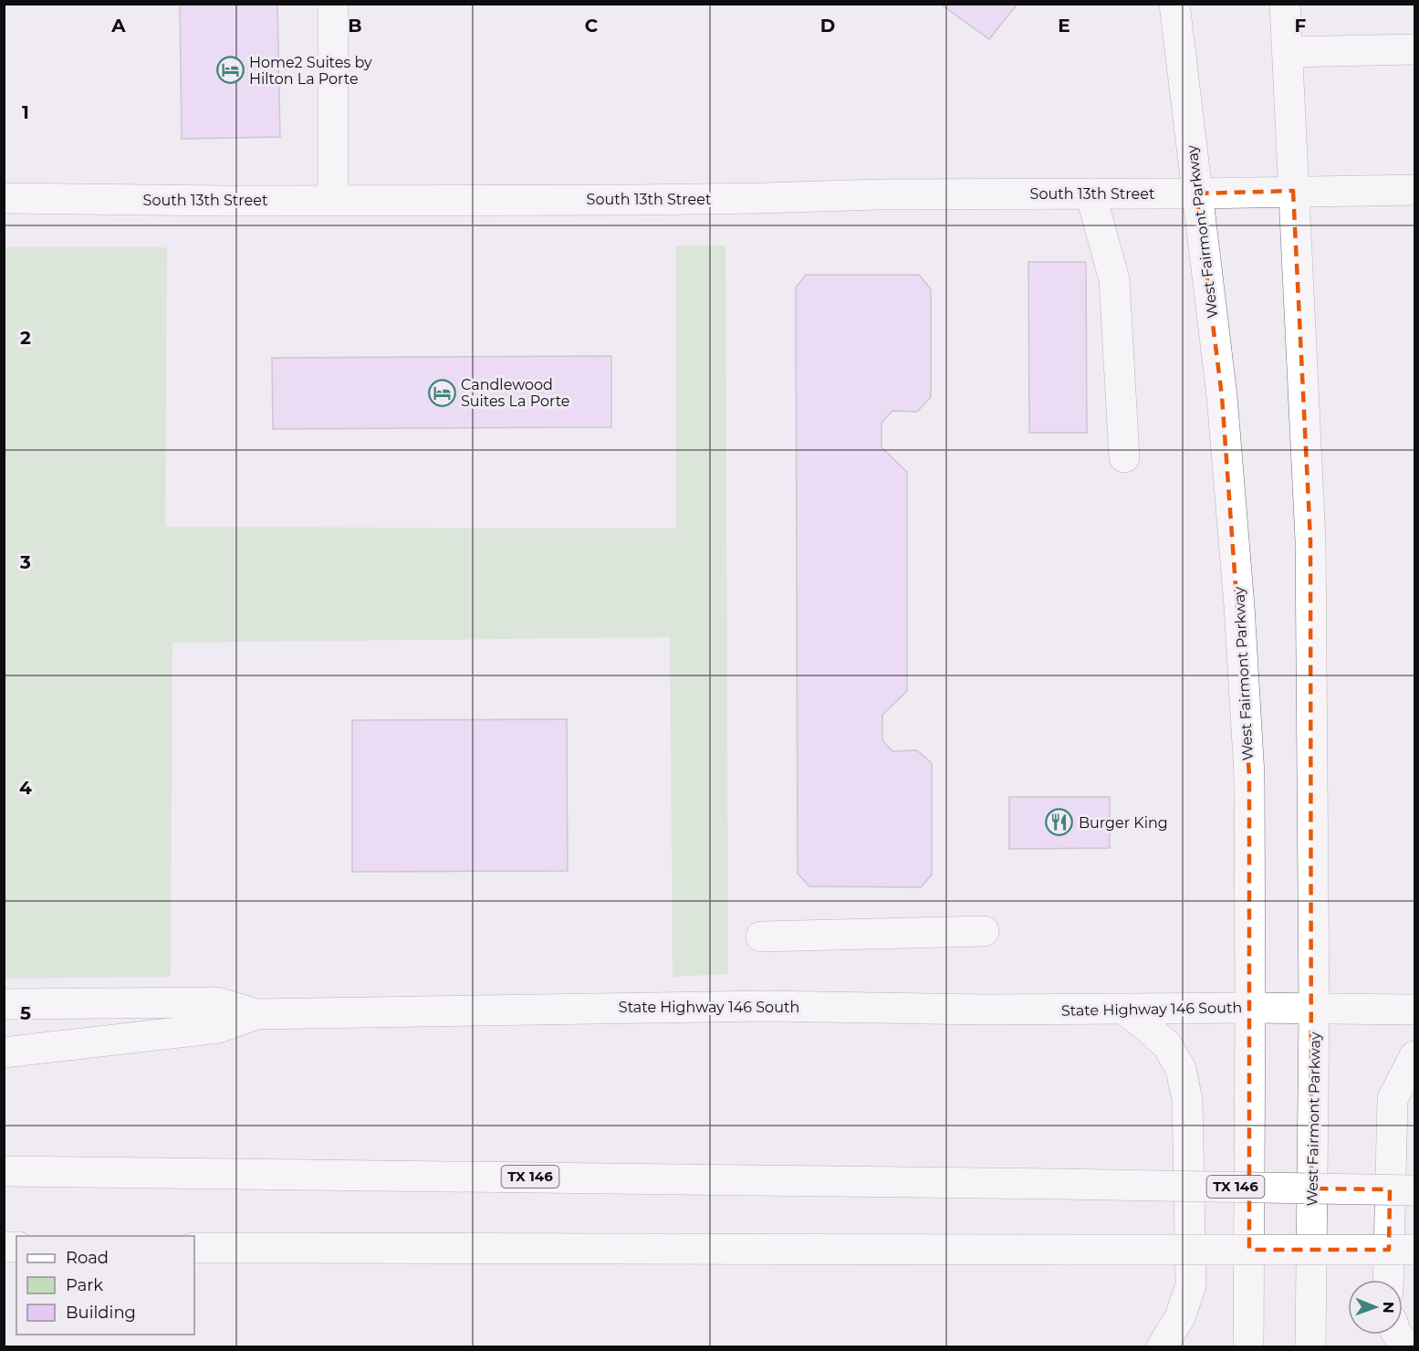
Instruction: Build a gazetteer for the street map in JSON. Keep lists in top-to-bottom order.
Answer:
{
  "streets": {
    "main road": [
      "South 13th Street",
      "West Fairmont Parkway",
      "State Highway 146 South",
      "TX 146"
    ]
  },
  "crossings": [
    ["South 13th Street", "West Fairmont Parkway"],
    ["West Fairmont Parkway", "State Highway 146 South"]
  ],
  "places": {
    "hotel": ["Home2 Suites by Hilton La Porte", "Candlewood Suites La Porte"],
    "restaurant": ["Burger King"]
  },
  "legend": ["Road", "Park", "Building"],
  "north": "right",
  "grid": {
    "columns": [
      "A",
      "B",
      "C",
      "D",
      "E",
      "F"
    ],
    "rows": [
      "1",
      "2",
      "3",
      "4",
      "5"
    ]
  }
}
